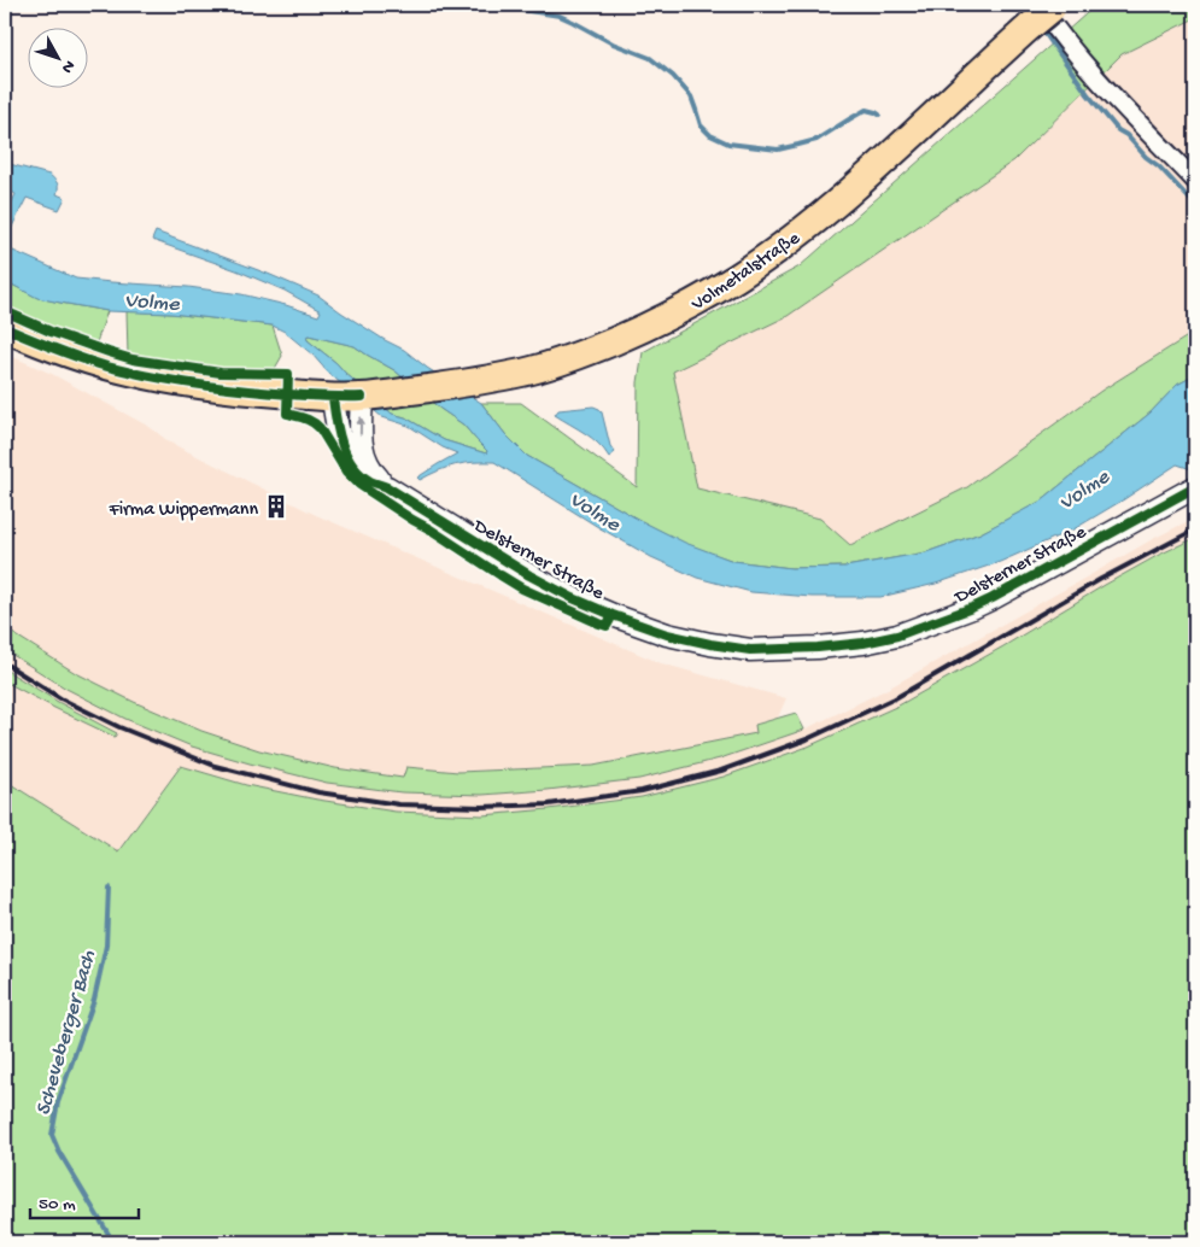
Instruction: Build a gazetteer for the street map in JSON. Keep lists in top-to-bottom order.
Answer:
{
  "streets": {
    "main road": ["Volmetalstraße"],
    "street": ["Delsterner Straße"]
  },
  "crossings": [
    ["Volmetalstraße", "Delsterner Straße"]
  ],
  "water": ["Volme", "Scheveberger Bach"],
  "places": {
    "building": ["Firma Wippermann"]
  },
  "scale_bar": "50 m",
  "north": "bottom right"
}
